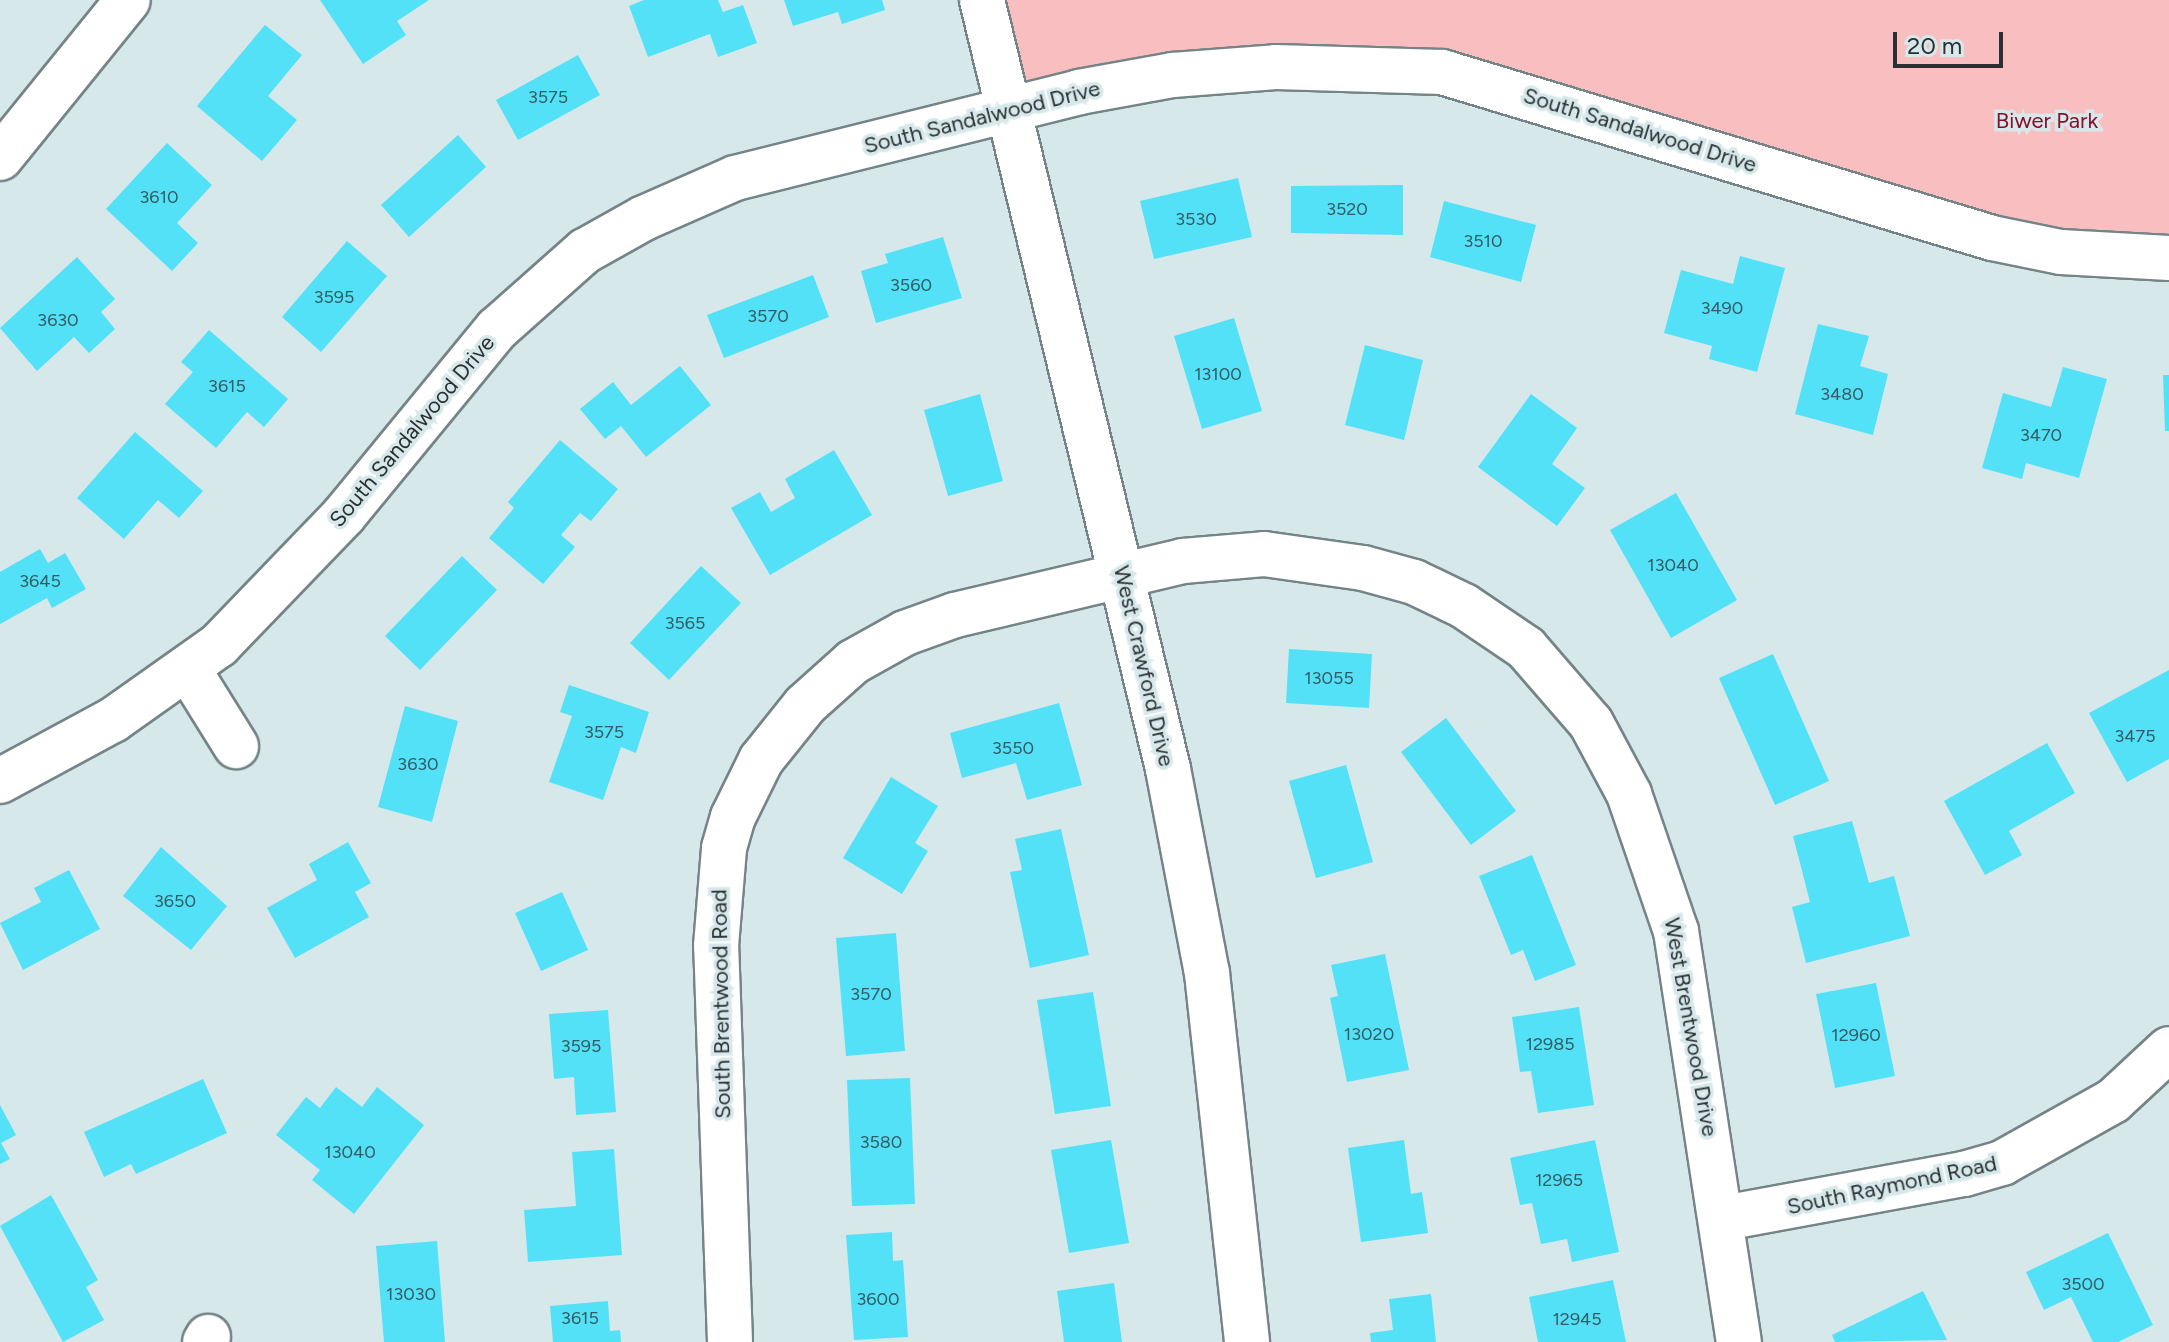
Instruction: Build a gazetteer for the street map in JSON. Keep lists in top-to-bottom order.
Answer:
{
  "streets": {
    "street": [
      "South Sandalwood Drive",
      "West Crawford Drive",
      "South Brentwood Road",
      "West Brentwood Drive",
      "South Raymond Road"
    ]
  },
  "crossings": [
    ["South Sandalwood Drive", "West Crawford Drive"],
    ["West Crawford Drive", "South Brentwood Road"],
    ["West Crawford Drive", "West Brentwood Drive"],
    ["South Brentwood Road", "West Brentwood Drive"],
    ["West Brentwood Drive", "South Raymond Road"]
  ],
  "parks": ["Biwer Park"],
  "house_numbers": [
    "3575",
    "3610",
    "3520",
    "3530",
    "3510",
    "3560",
    "3595",
    "3490",
    "3570",
    "3630",
    "13100",
    "3615",
    "3480",
    "3470",
    "13040",
    "3645",
    "3565",
    "13055",
    "3575",
    "3475",
    "3550",
    "3630",
    "3650",
    "3570",
    "13020",
    "12960",
    "12985",
    "3595",
    "3580",
    "13040",
    "12965",
    "3500",
    "13030",
    "3600",
    "3615",
    "12945"
  ],
  "scale_bar": "20 m"
}
